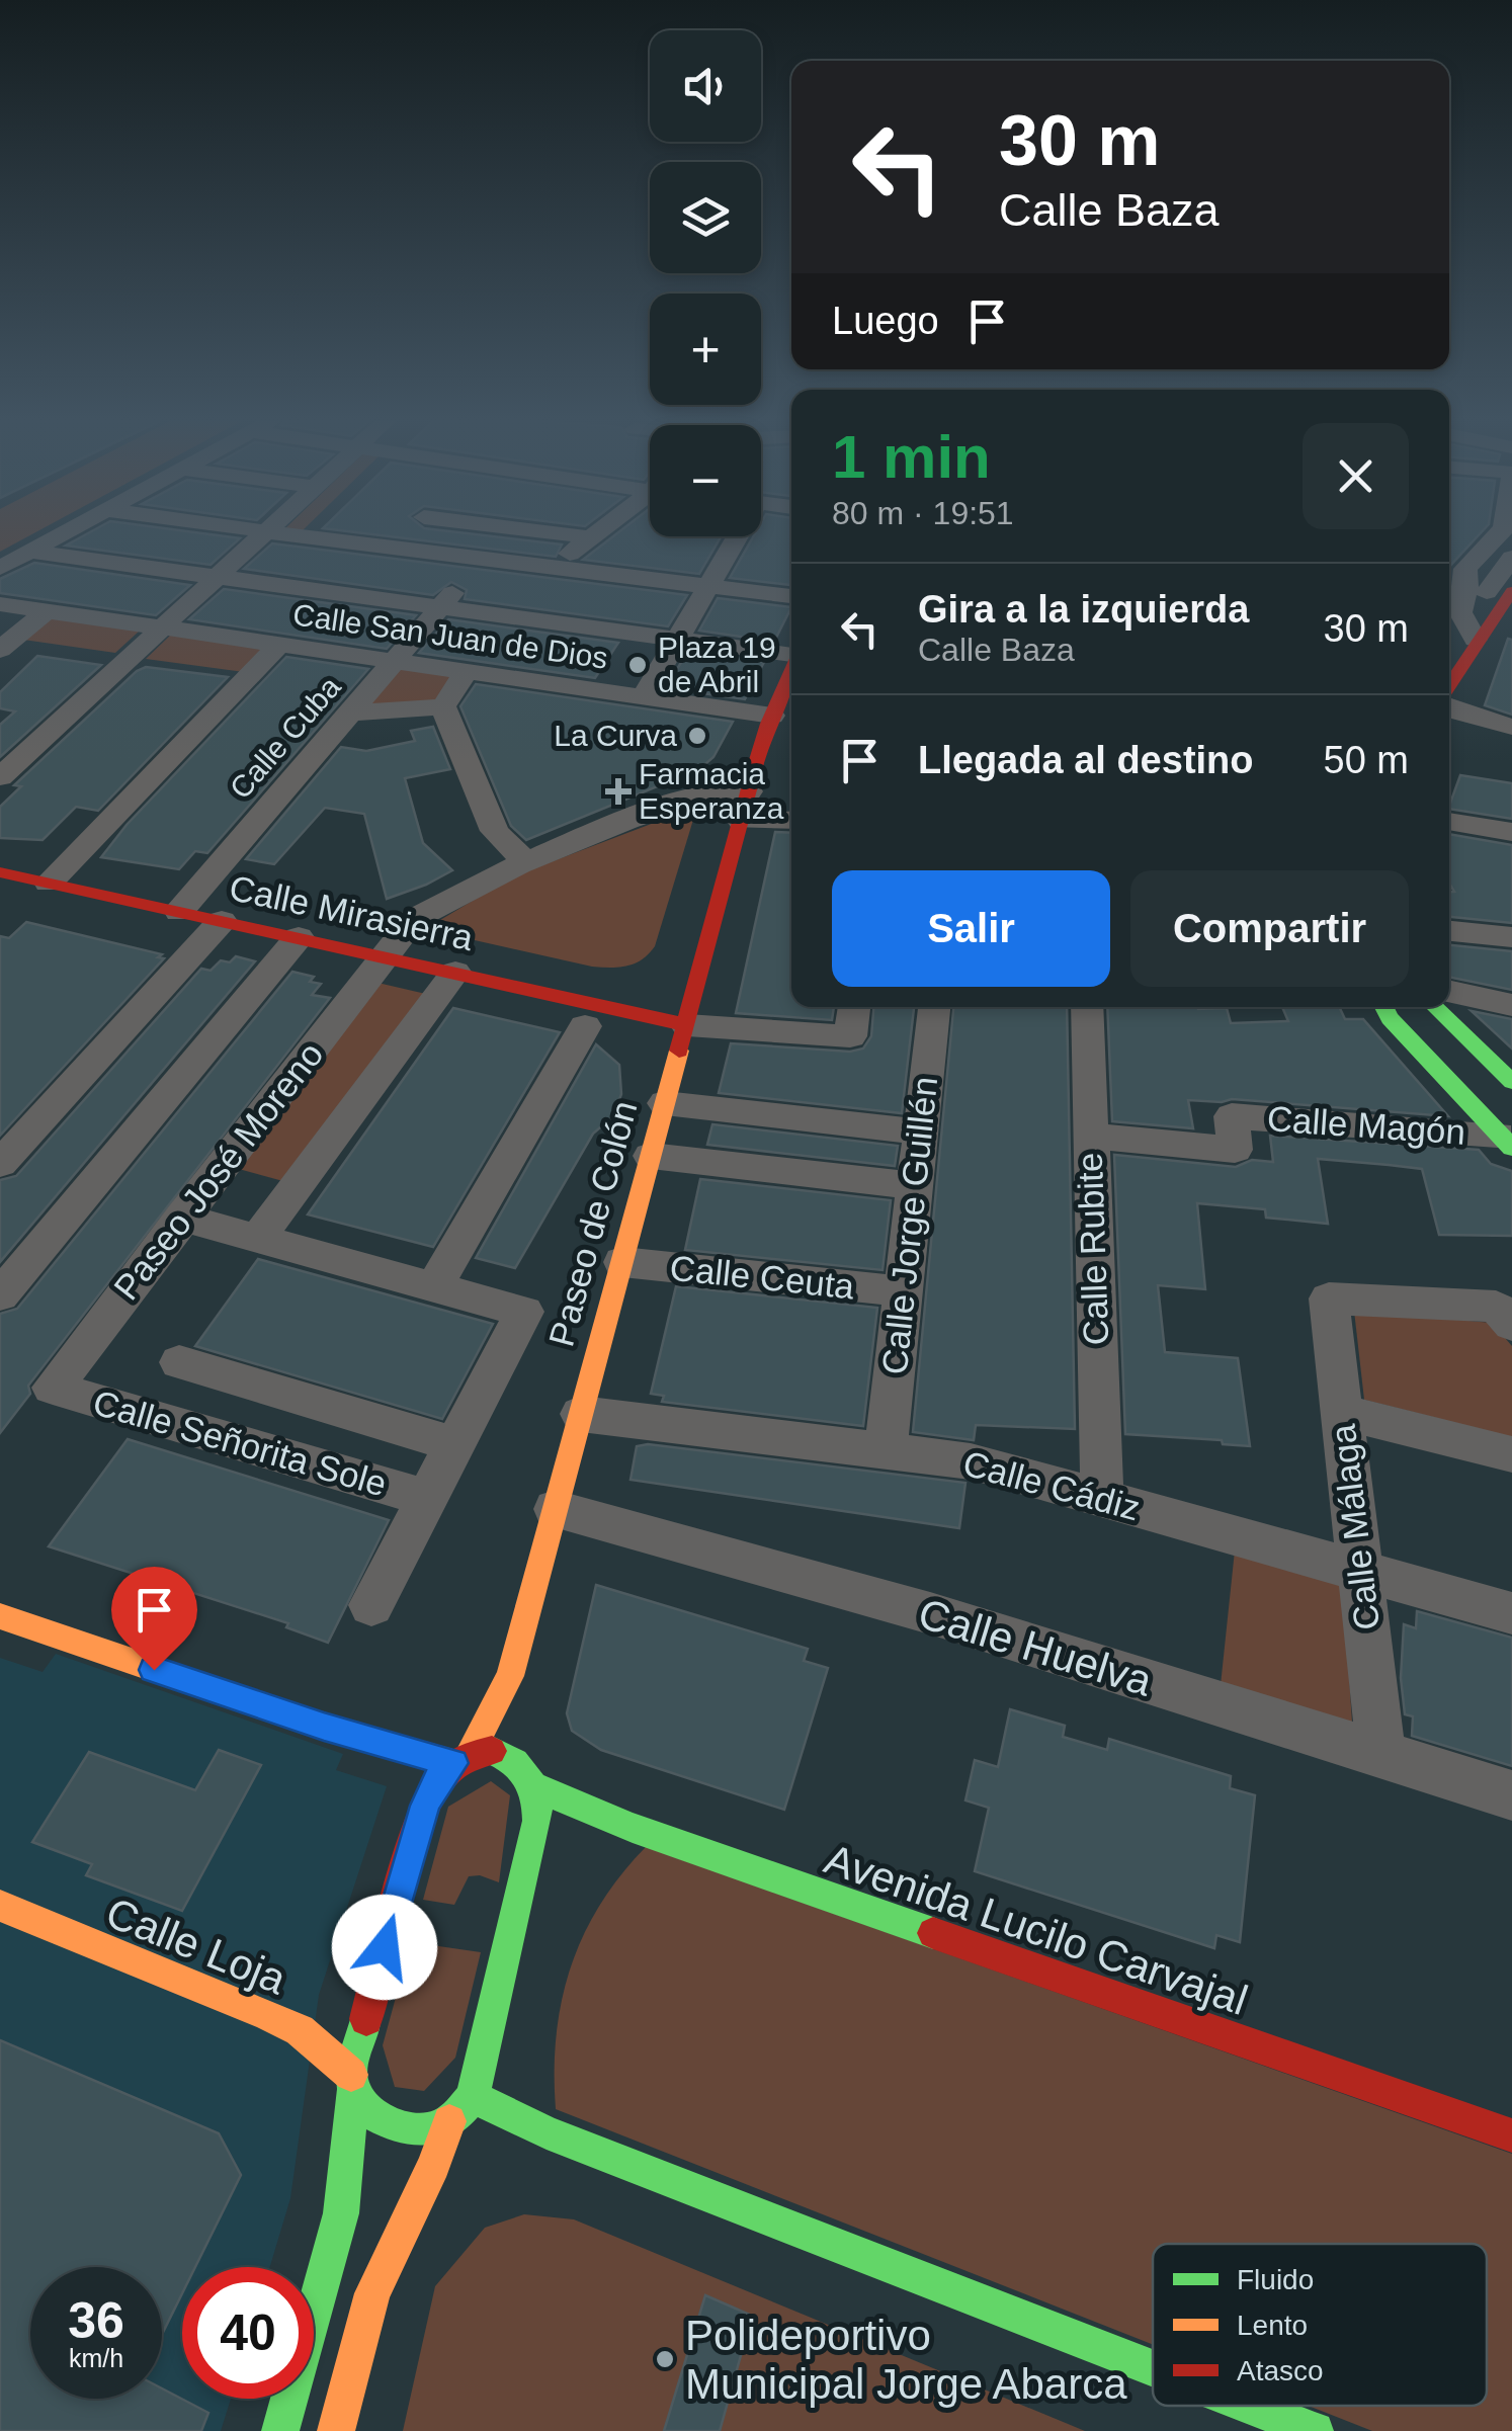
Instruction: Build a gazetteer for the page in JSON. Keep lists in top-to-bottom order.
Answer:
{
  "streets": {
    "street": [
      "Calle San Juan de Dios",
      "Calle Cuba",
      "Calle Mirasierra",
      "Calle Magón",
      "Paseo José Moreno",
      "Paseo de Colón",
      "Calle Jorge Guillén",
      "Calle Rubite",
      "Calle Ceuta",
      "Calle Señorita Sole",
      "Calle Cádiz",
      "Calle Málaga",
      "Calle Huelva",
      "Avenida Lucilo Carvajal",
      "Calle Loja"
    ]
  },
  "crossings": [
    ["Calle San Juan de Dios", "Calle Cuba"],
    ["Calle San Juan de Dios", "Paseo de Colón"],
    ["Calle Cuba", "Calle Mirasierra"],
    ["Calle Mirasierra", "Paseo José Moreno"],
    ["Calle Mirasierra", "Paseo de Colón"],
    ["Calle Magón", "Calle Rubite"],
    ["Paseo José Moreno", "Calle Señorita Sole"],
    ["Paseo de Colón", "Calle Ceuta"],
    ["Paseo de Colón", "Calle Cádiz"],
    ["Paseo de Colón", "Calle Huelva"],
    ["Paseo de Colón", "Calle Loja"],
    ["Calle Jorge Guillén", "Calle Ceuta"],
    ["Calle Jorge Guillén", "Calle Cádiz"],
    ["Calle Rubite", "Calle Cádiz"],
    ["Calle Cádiz", "Calle Málaga"],
    ["Calle Málaga", "Calle Huelva"]
  ],
  "places": {
    "other": ["Plaza 19 de Abril", "La Curva", "Polideportivo Municipal Jorge Abarca"],
    "health": ["Farmacia Esperanza"]
  },
  "legend": ["Fluido", "Lento", "Atasco"],
  "page": {
    "map_buttons": ["+", "−"],
    "turn": ["30 m", "Calle Baza"],
    "then": "Luego",
    "heading": ["1 min", "80 m · 19:51"],
    "list": [
      {
        "name": "Gira a la izquierda",
        "note": "Calle Baza",
        "value": "30 m"
      },
      {
        "name": "Llegada al destino",
        "value": "50 m"
      }
    ],
    "buttons": ["Salir", "Compartir"],
    "speed": "36 km/h",
    "limit": "40"
  }
}
